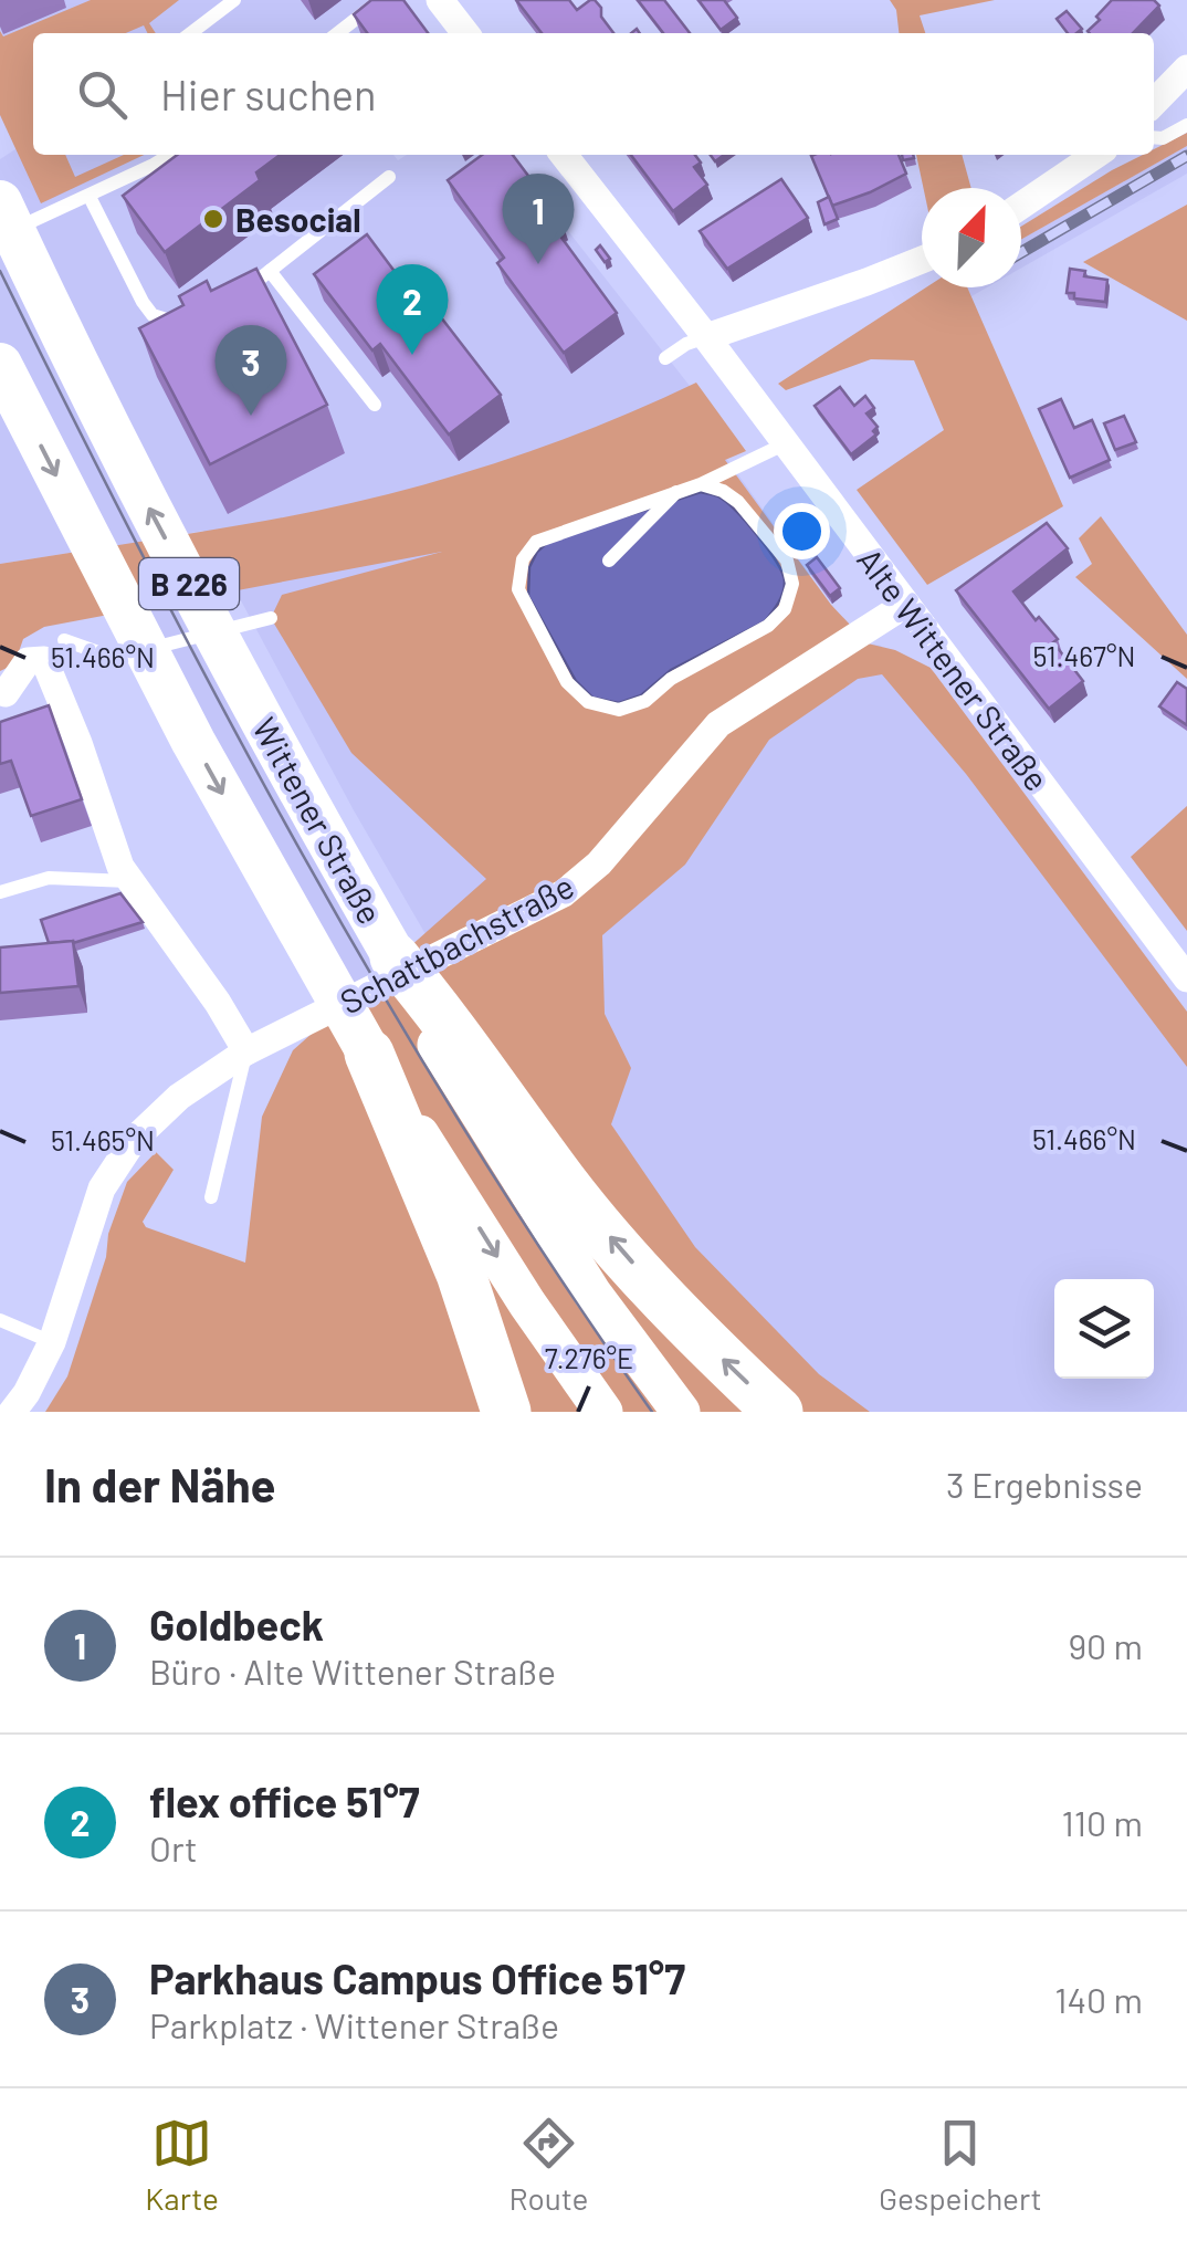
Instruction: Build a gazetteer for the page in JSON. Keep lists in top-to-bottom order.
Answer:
{
  "streets": {
    "main road": ["B 226", "Wittener Straße"],
    "street": ["Alte Wittener Straße", "Schattbachstraße"]
  },
  "crossings": [
    ["Alte Wittener Straße", "Schattbachstraße"]
  ],
  "places": ["Besocial"],
  "north": "top right",
  "page": {
    "search": "Hier suchen",
    "pins": ["1", "2", "3"],
    "heading": ["In der Nähe", "3 Ergebnisse"],
    "list": [
      {
        "mark": "1",
        "name": "Goldbeck",
        "note": "Büro · Alte Wittener Straße",
        "value": "90 m"
      },
      {
        "mark": "2",
        "name": "flex office 51°7",
        "note": "Ort",
        "value": "110 m"
      },
      {
        "mark": "3",
        "name": "Parkhaus Campus Office 51°7",
        "note": "Parkplatz · Wittener Straße",
        "value": "140 m"
      }
    ],
    "nav": ["Karte", "Route", "Gespeichert"]
  },
  "coordinates": [
    "51.467°N",
    "51.466°N",
    "51.465°N",
    "7.276°E"
  ]
}
